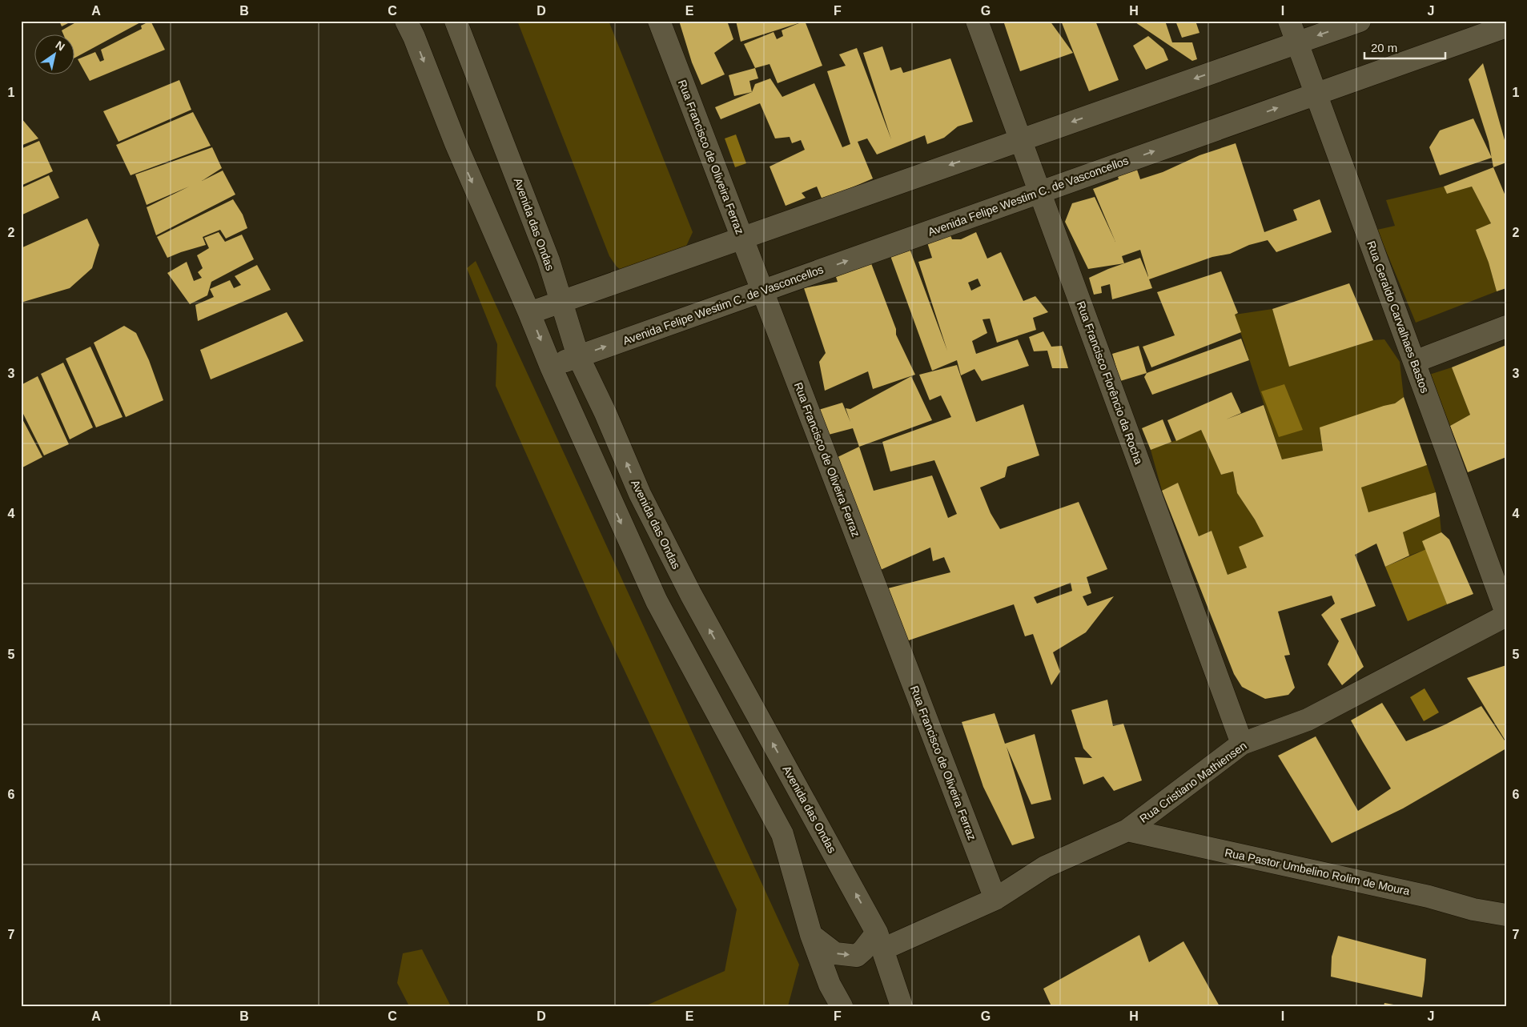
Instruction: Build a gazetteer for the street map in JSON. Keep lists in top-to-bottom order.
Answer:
{
  "streets": {
    "street": [
      "Rua Francisco de Oliveira Ferraz",
      "Avenida Felipe Westim C. de Vasconcellos",
      "Avenida das Ondas",
      "Rua Geraldo Carvalhaes Bastos",
      "Rua Francisco Florêncio da Rocha",
      "Rua Cristiano Mathiensen",
      "Rua Pastor Umbelino Rolim de Moura"
    ]
  },
  "crossings": [
    ["Rua Francisco de Oliveira Ferraz", "Avenida Felipe Westim C. de Vasconcellos"],
    ["Rua Francisco de Oliveira Ferraz", "Rua Cristiano Mathiensen"],
    ["Avenida Felipe Westim C. de Vasconcellos", "Avenida das Ondas"],
    ["Avenida Felipe Westim C. de Vasconcellos", "Rua Geraldo Carvalhaes Bastos"],
    ["Avenida Felipe Westim C. de Vasconcellos", "Rua Francisco Florêncio da Rocha"],
    ["Avenida das Ondas", "Rua Cristiano Mathiensen"],
    ["Rua Francisco Florêncio da Rocha", "Rua Cristiano Mathiensen"],
    ["Rua Cristiano Mathiensen", "Rua Pastor Umbelino Rolim de Moura"]
  ],
  "scale_bar": "20 m",
  "north": "top right",
  "grid": {
    "columns": [
      "A",
      "B",
      "C",
      "D",
      "E",
      "F",
      "G",
      "H",
      "I",
      "J"
    ],
    "rows": [
      "1",
      "2",
      "3",
      "4",
      "5",
      "6",
      "7"
    ]
  }
}
